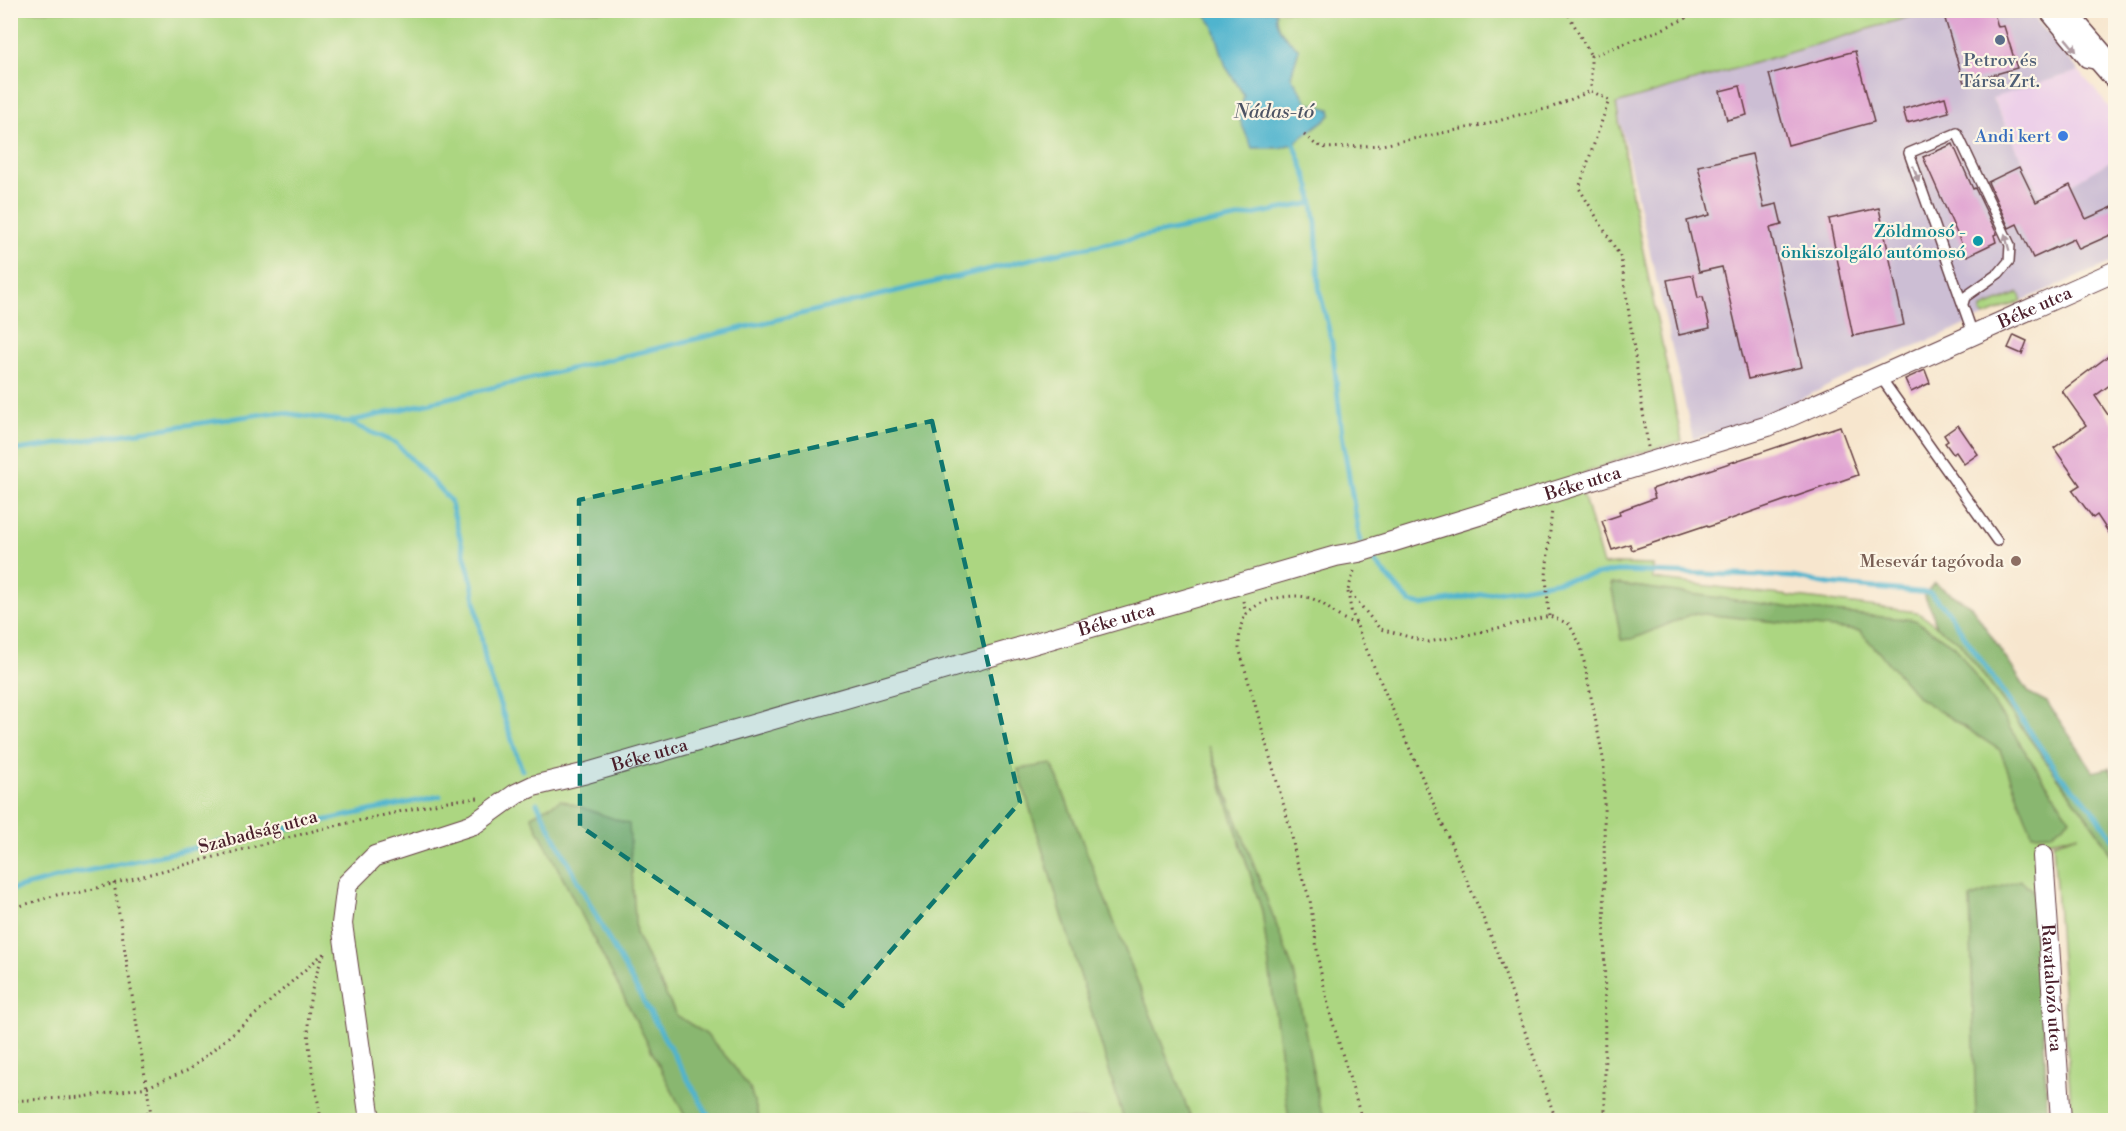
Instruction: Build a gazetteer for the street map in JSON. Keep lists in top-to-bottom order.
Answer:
{
  "streets": {
    "street": ["Béke utca", "Ravatalozó utca"],
    "path": ["Szabadság utca"]
  },
  "water": ["Nádas-tó"],
  "places": [
    "Petrov és Társa Zrt.",
    "Andi kert",
    "Zöldmosó - önkiszolgáló autómosó",
    "Mesevár tagóvoda"
  ]
}
